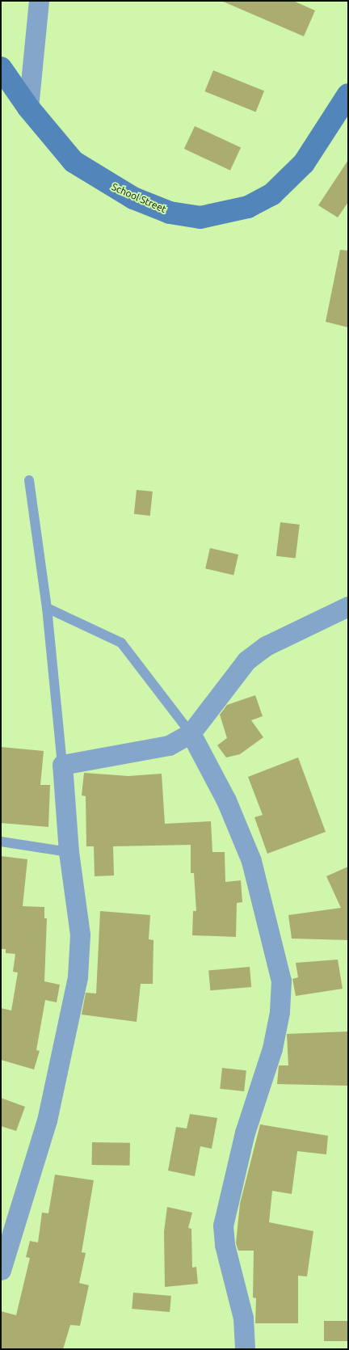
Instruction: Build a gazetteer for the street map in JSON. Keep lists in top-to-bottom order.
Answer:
{
  "streets": {
    "street": ["School Street"]
  }
}
